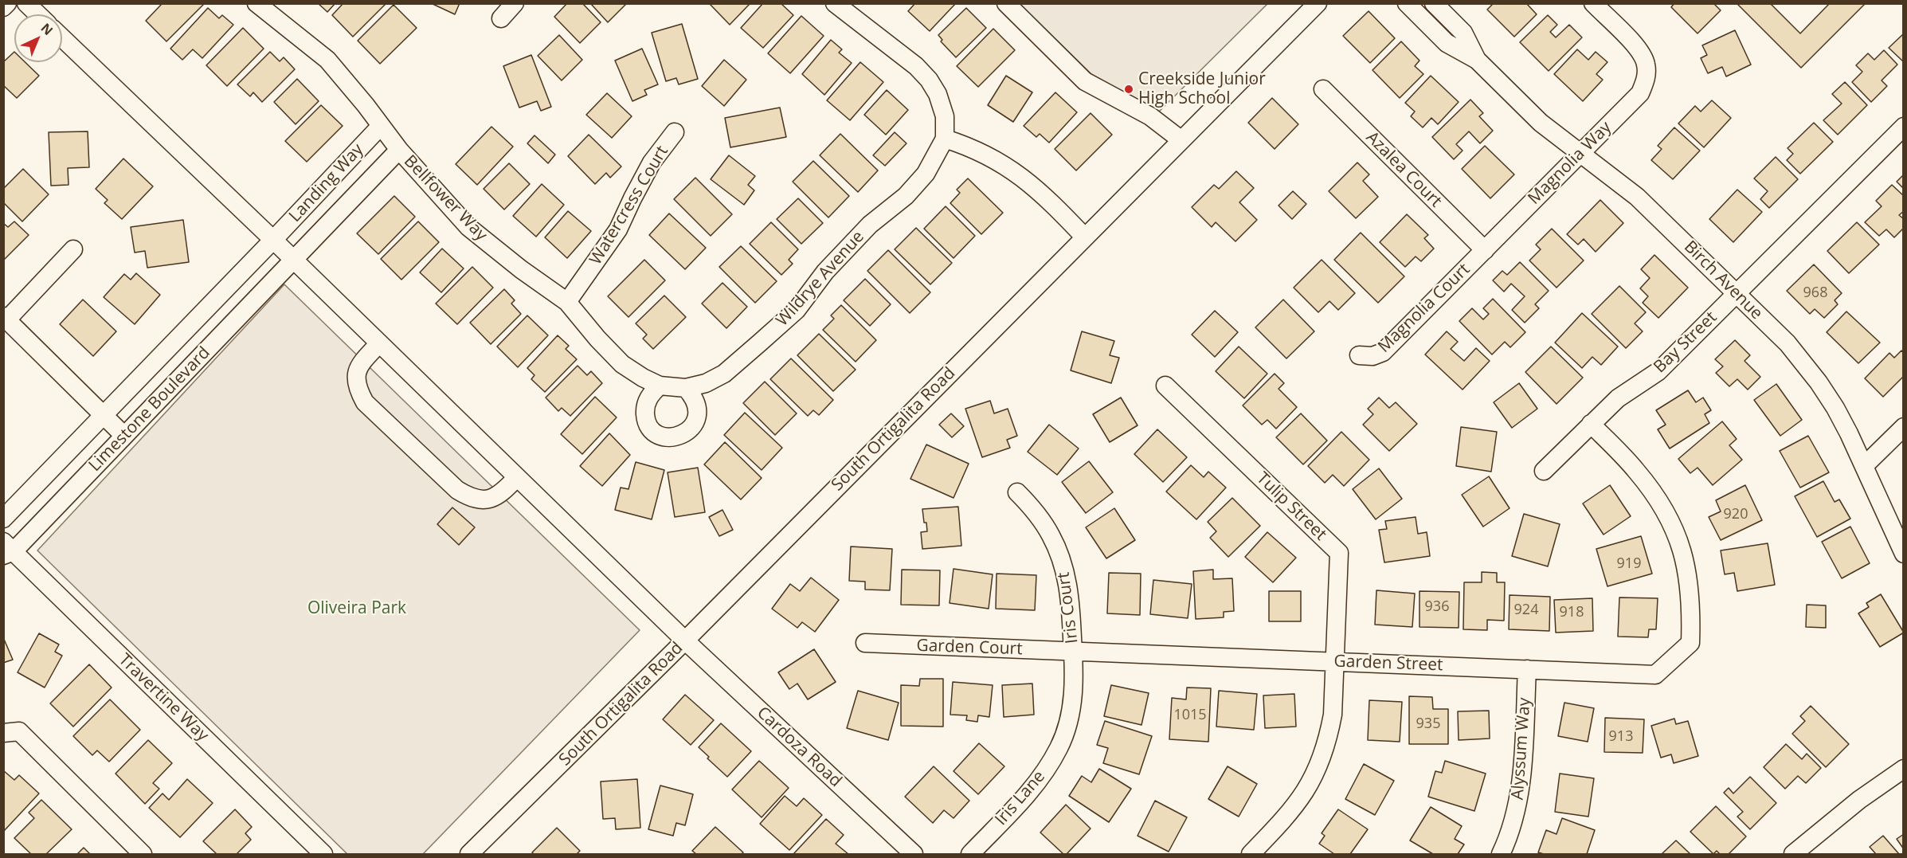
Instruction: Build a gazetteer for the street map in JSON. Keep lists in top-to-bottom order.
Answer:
{
  "streets": {
    "street": [
      "Magnolia Way",
      "Azalea Court",
      "Landing Way",
      "Bellfower Way",
      "Watercress Court",
      "Wildrye Avenue",
      "Birch Avenue",
      "Magnolia Court",
      "Bay Street",
      "Limestone Boulevard",
      "South Ortigalita Road",
      "Tulip Street",
      "Iris Court",
      "Garden Court",
      "Garden Street",
      "Travertine Way",
      "Cardoza Road",
      "Alyssum Way",
      "Iris Lane"
    ]
  },
  "crossings": [
    ["Magnolia Way", "Azalea Court"],
    ["Magnolia Way", "Birch Avenue"],
    ["Magnolia Way", "Magnolia Court"],
    ["Azalea Court", "Magnolia Court"],
    ["Landing Way", "Bellfower Way"],
    ["Landing Way", "Limestone Boulevard"],
    ["Landing Way", "Cardoza Road"],
    ["Bellfower Way", "Watercress Court"],
    ["Bellfower Way", "Wildrye Avenue"],
    ["Birch Avenue", "Bay Street"],
    ["Bay Street", "Garden Street"],
    ["Limestone Boulevard", "Travertine Way"],
    ["Limestone Boulevard", "Cardoza Road"],
    ["South Ortigalita Road", "Cardoza Road"],
    ["Tulip Street", "Garden Street"],
    ["Iris Court", "Garden Court"],
    ["Iris Court", "Garden Street"],
    ["Iris Court", "Iris Lane"],
    ["Garden Court", "Garden Street"],
    ["Garden Court", "Iris Lane"],
    ["Garden Street", "Alyssum Way"],
    ["Garden Street", "Iris Lane"]
  ],
  "parks": ["Oliveira Park"],
  "places": ["Creekside Junior High School"],
  "house_numbers": [
    "968",
    "920",
    "919",
    "936",
    "924",
    "918",
    "1015",
    "935",
    "913"
  ],
  "north": "top right"
}
